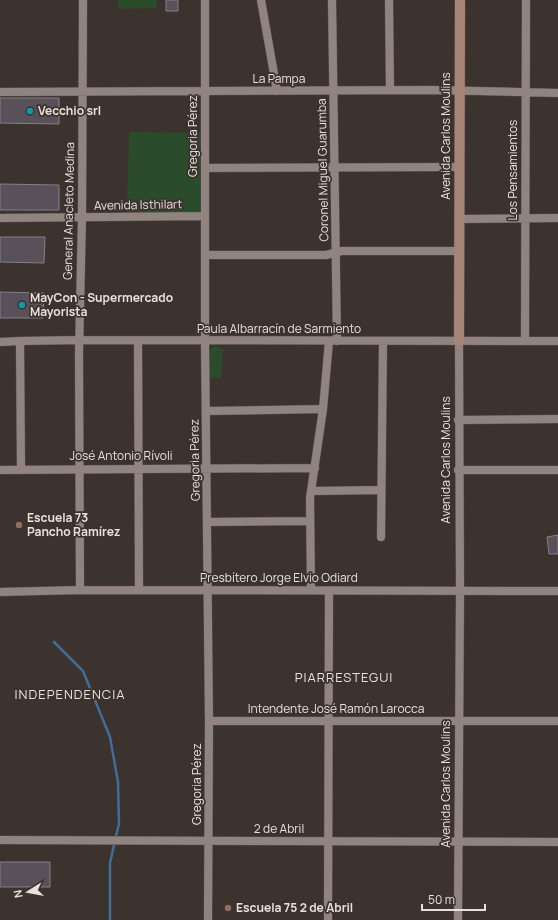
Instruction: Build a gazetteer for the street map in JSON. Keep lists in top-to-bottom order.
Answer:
{
  "streets": {
    "street": [
      "La Pampa",
      "Gregoria Pérez",
      "Avenida Carlos Moulins",
      "Coronel Miguel Guarumba",
      "Los Pensamientos",
      "Avenida Isthilart",
      "General Anacleto Medina",
      "Paula Albarracín de Sarmiento",
      "José Antonio Rívoli",
      "Presbítero Jorge Elvio Odiard",
      "Intendente José Ramón Larocca",
      "2 de Abril"
    ]
  },
  "crossings": [
    ["La Pampa", "Gregoria Pérez"],
    ["La Pampa", "Avenida Carlos Moulins"],
    ["La Pampa", "Coronel Miguel Guarumba"],
    ["La Pampa", "Los Pensamientos"],
    ["La Pampa", "General Anacleto Medina"],
    ["Gregoria Pérez", "Avenida Isthilart"],
    ["Gregoria Pérez", "Paula Albarracín de Sarmiento"],
    ["Gregoria Pérez", "José Antonio Rívoli"],
    ["Gregoria Pérez", "Presbítero Jorge Elvio Odiard"],
    ["Gregoria Pérez", "Intendente José Ramón Larocca"],
    ["Gregoria Pérez", "2 de Abril"],
    ["Avenida Carlos Moulins", "Paula Albarracín de Sarmiento"],
    ["Avenida Carlos Moulins", "Presbítero Jorge Elvio Odiard"],
    ["Avenida Carlos Moulins", "Intendente José Ramón Larocca"],
    ["Avenida Carlos Moulins", "2 de Abril"],
    ["Coronel Miguel Guarumba", "Paula Albarracín de Sarmiento"],
    ["Coronel Miguel Guarumba", "José Antonio Rívoli"],
    ["Coronel Miguel Guarumba", "Presbítero Jorge Elvio Odiard"],
    ["Los Pensamientos", "Paula Albarracín de Sarmiento"],
    ["Avenida Isthilart", "General Anacleto Medina"],
    ["General Anacleto Medina", "Paula Albarracín de Sarmiento"],
    ["General Anacleto Medina", "José Antonio Rívoli"],
    ["General Anacleto Medina", "Presbítero Jorge Elvio Odiard"]
  ],
  "districts": ["PIARRESTEGUI", "INDEPENDENCIA"],
  "places": [
    "Vecchio srl",
    "MayCon - Supermercado Mayorista",
    "Escuela 73 Pancho Ramírez",
    "Escuela 75 2 de Abril"
  ],
  "scale_bar": "50 m",
  "north": "left"
}
